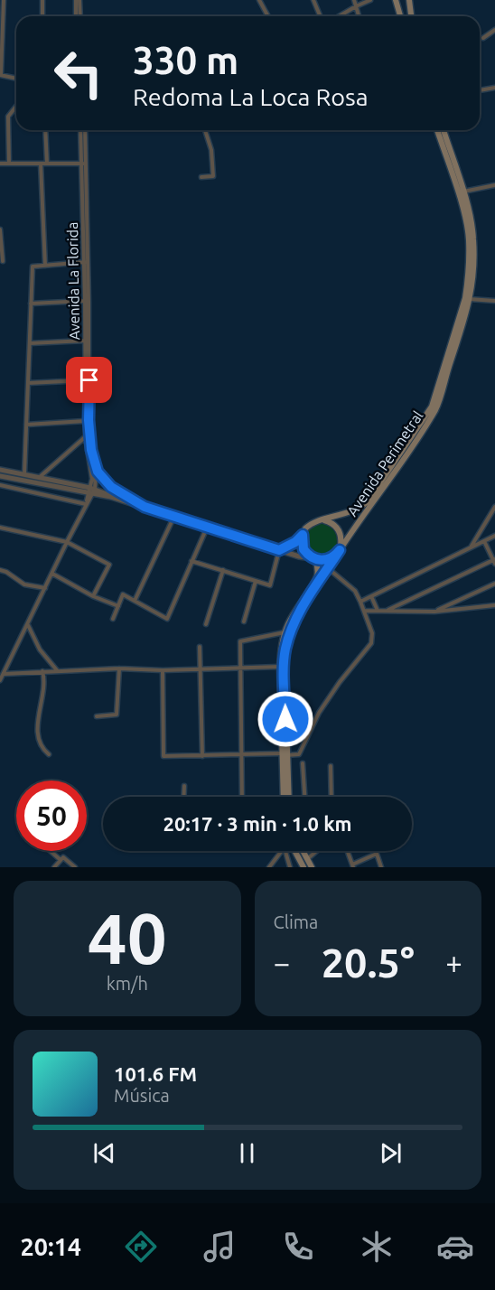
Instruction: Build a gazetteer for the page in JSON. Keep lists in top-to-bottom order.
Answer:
{
  "streets": {
    "main road": ["Avenida Perimetral"],
    "street": ["Avenida La Florida"]
  },
  "page": {
    "turn": ["330 m", "Redoma La Loca Rosa"],
    "limit": "50",
    "trip": "20:17 · 3 min · 1.0 km",
    "tile": [
      ["40", "km/h"],
      "Clima"
    ],
    "heat": ["−", "20.5°", "+"],
    "song": ["101.6 FM", "Música"],
    "tabs": "20:14"
  }
}
